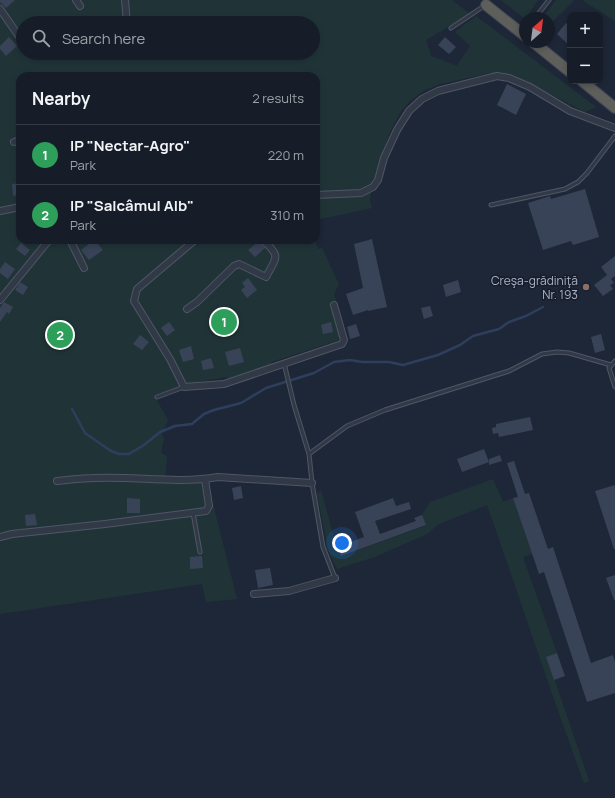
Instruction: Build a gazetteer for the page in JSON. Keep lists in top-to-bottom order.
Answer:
{
  "places": ["Creşa-grădiniţă Nr. 193"],
  "north": "top right",
  "page": {
    "map_buttons": ["+", "−"],
    "search": "Search here",
    "heading": ["Nearby", "2 results"],
    "list": [
      {
        "mark": "1",
        "name": "IP \"Nectar-Agro\"",
        "note": "Park",
        "value": "220 m"
      },
      {
        "mark": "2",
        "name": "IP \"Salcâmul Alb\"",
        "note": "Park",
        "value": "310 m"
      }
    ],
    "pins": ["1", "2"]
  }
}
